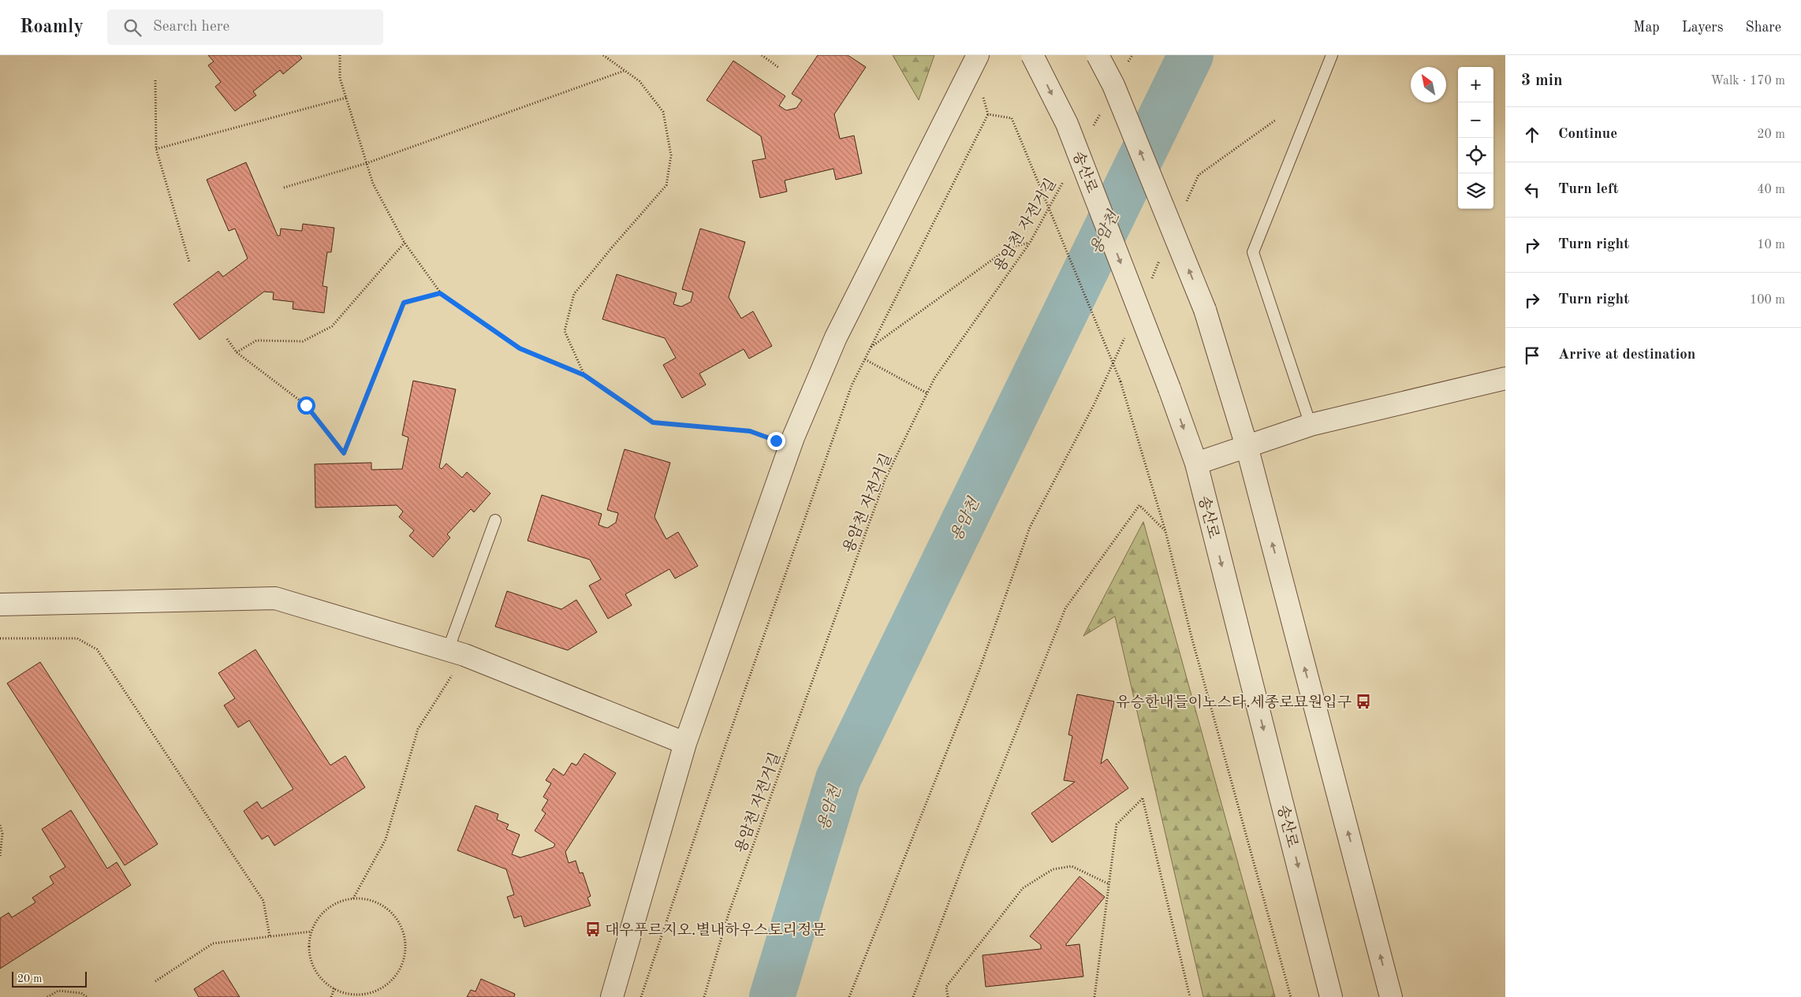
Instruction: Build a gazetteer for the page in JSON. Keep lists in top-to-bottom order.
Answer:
{
  "streets": {
    "street": ["송산로"],
    "path": ["용암천 자전거길"]
  },
  "water": ["용암천"],
  "places": {
    "bus stop": ["유승한내들이노스타.세종로묘원입구", "대우푸르지오.별내하우스토리정문"]
  },
  "scale_bar": "20 m",
  "north": "top left",
  "page": {
    "header": "Roamly",
    "search": "Search here",
    "nav": ["Map", "Layers", "Share"],
    "heading": ["3 min", "Walk · 170 m"],
    "map_buttons": ["+", "−"],
    "list": [
      ["Continue", "20 m"],
      ["Turn left", "40 m"],
      ["Turn right", "10 m"],
      ["Turn right", "100 m"],
      "Arrive at destination"
    ],
    "scale": "20 m"
  }
}
